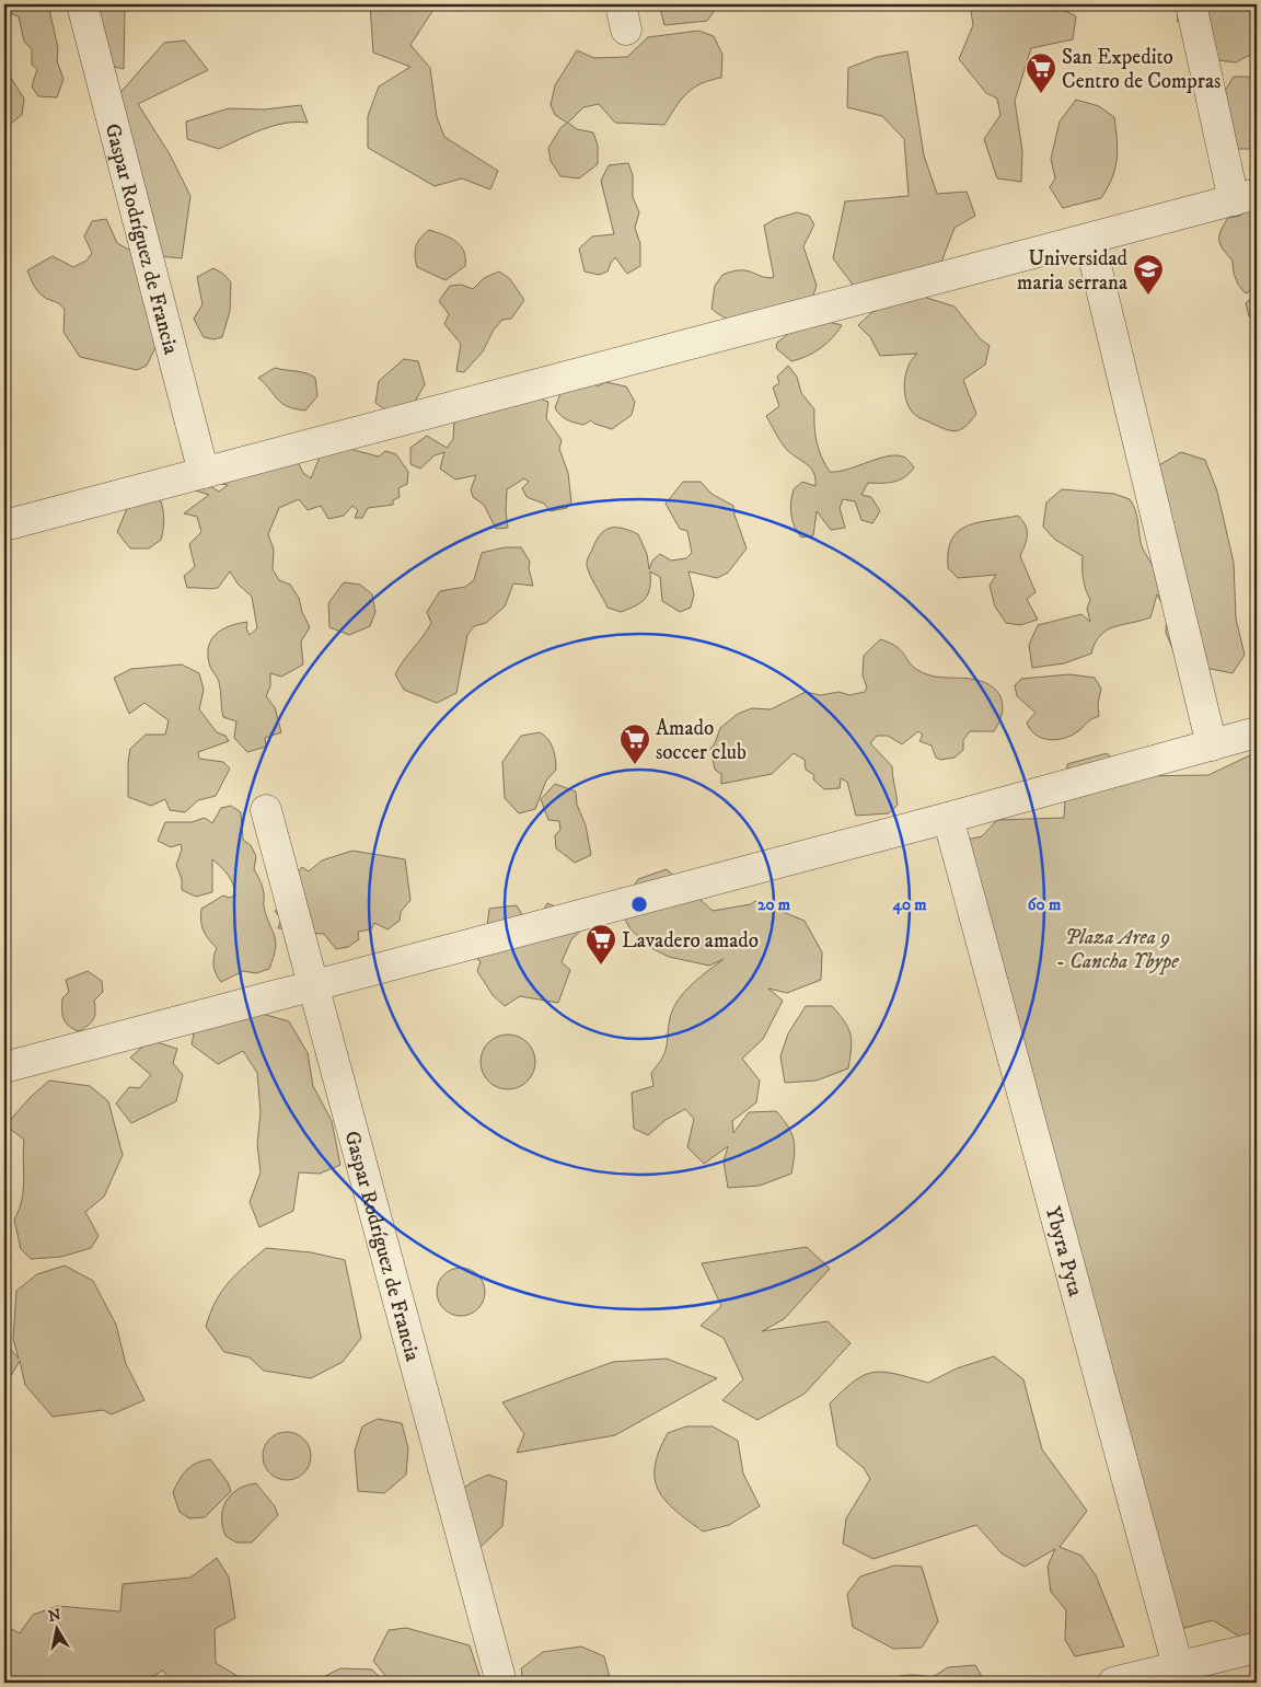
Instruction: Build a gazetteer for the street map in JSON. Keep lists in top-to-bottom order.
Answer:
{
  "streets": {
    "street": ["Gaspar Rodríguez de Francia", "Ybyra Pyta"]
  },
  "parks": ["Plaza Area 9 - Cancha Ybype"],
  "places": {
    "supermarket": ["San Expedito Centro de Compras", "Amado soccer club", "Lavadero amado"],
    "school or university": ["Universidad maria serrana"]
  },
  "north": "top",
  "rings": ["20 m", "40 m", "60 m"]
}
